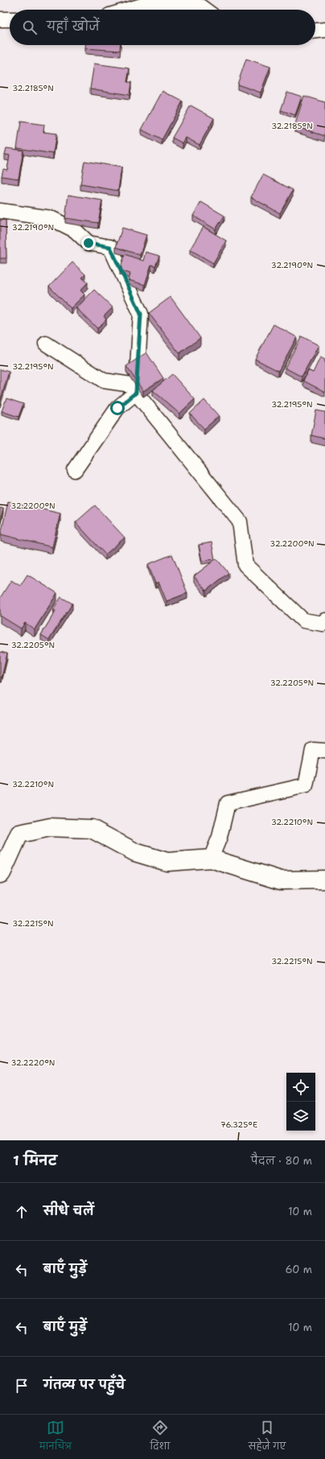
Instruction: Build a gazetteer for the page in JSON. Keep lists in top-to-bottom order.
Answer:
{
  "page": {
    "search": "यहाँ खोजें",
    "heading": ["1 मिनट", "पैदल · 80 m"],
    "list": [
      ["सीधे चलें", "10 m"],
      ["बाएँ मुड़ें", "60 m"],
      ["बाएँ मुड़ें", "10 m"],
      "गंतव्य पर पहुँचे"
    ],
    "nav": ["मानचित्र", "दिशा", "सहेजे गए"]
  },
  "coordinates": [
    "32.2185°N",
    "32.2190°N",
    "32.2195°N",
    "32.2200°N",
    "32.2205°N",
    "32.2210°N",
    "32.2215°N",
    "32.2220°N",
    "76.325°E"
  ]
}
